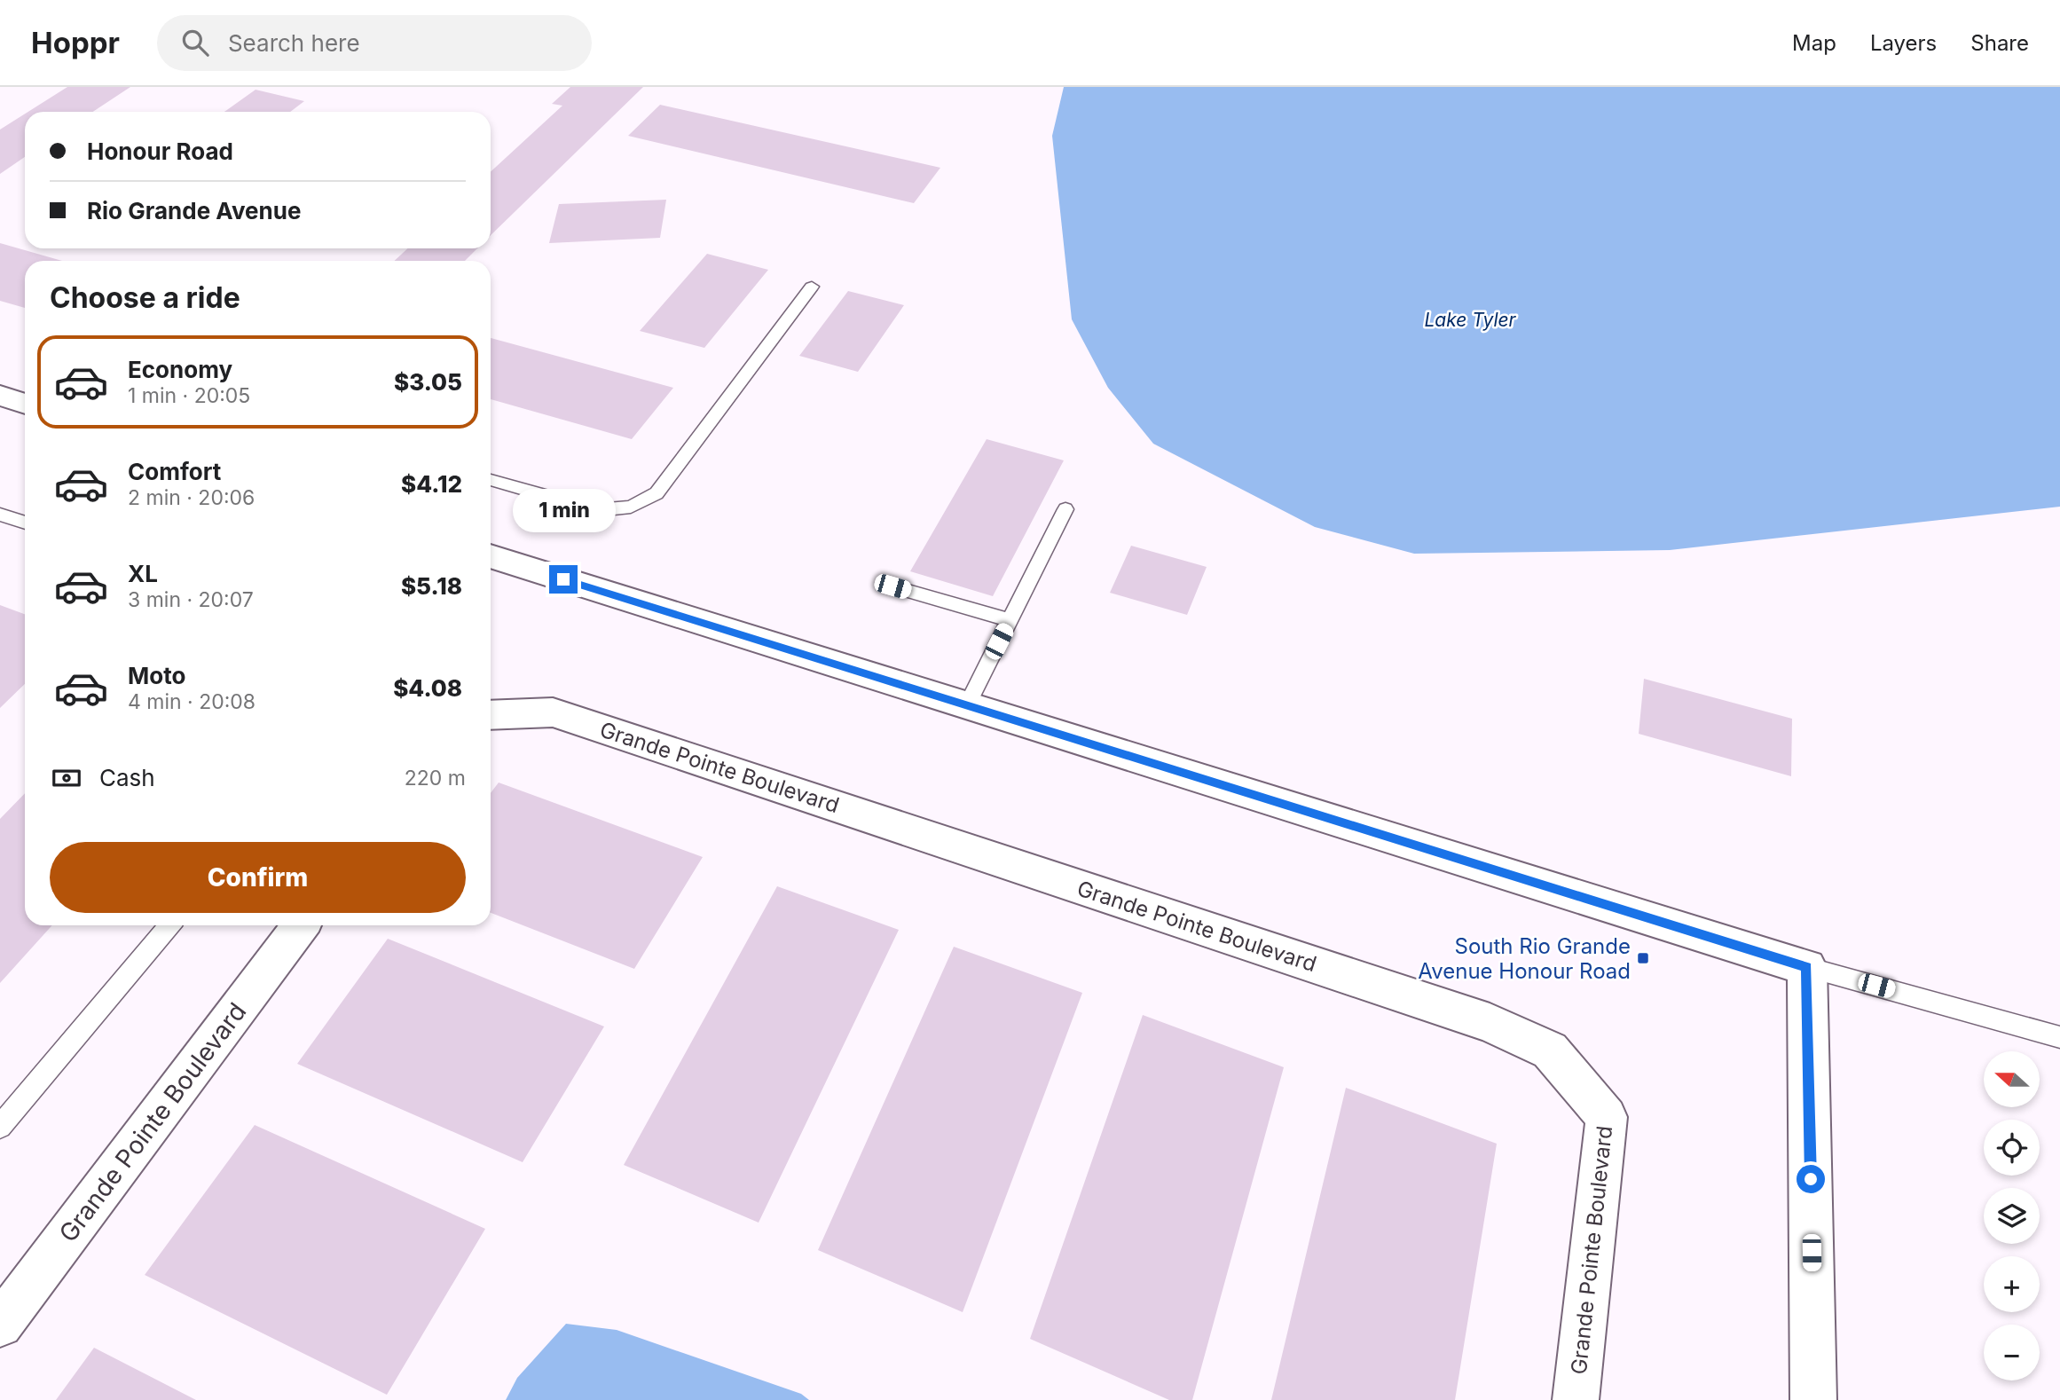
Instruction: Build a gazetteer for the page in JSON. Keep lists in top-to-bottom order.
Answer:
{
  "streets": {
    "street": ["Grande Pointe Boulevard"]
  },
  "water": ["Lake Tyler"],
  "places": {
    "transit": ["South Rio Grande Avenue Honour Road"]
  },
  "north": "left",
  "page": {
    "header": "Hoppr",
    "search": "Search here",
    "nav": ["Map", "Layers", "Share"],
    "banner": ["Honour Road", "Rio Grande Avenue"],
    "heading": "Choose a ride",
    "list": [
      {
        "name": "Economy",
        "note": "1 min · 20:05",
        "value": "$3.05"
      },
      {
        "name": "Comfort",
        "note": "2 min · 20:06",
        "value": "$4.12"
      },
      {
        "name": "XL",
        "note": "3 min · 20:07",
        "value": "$5.18"
      },
      {
        "name": "Moto",
        "note": "4 min · 20:08",
        "value": "$4.08"
      }
    ],
    "bubble": "1 min",
    "pay": ["Cash", "220 m"],
    "buttons": "Confirm",
    "map_buttons": ["+", "−"]
  }
}
